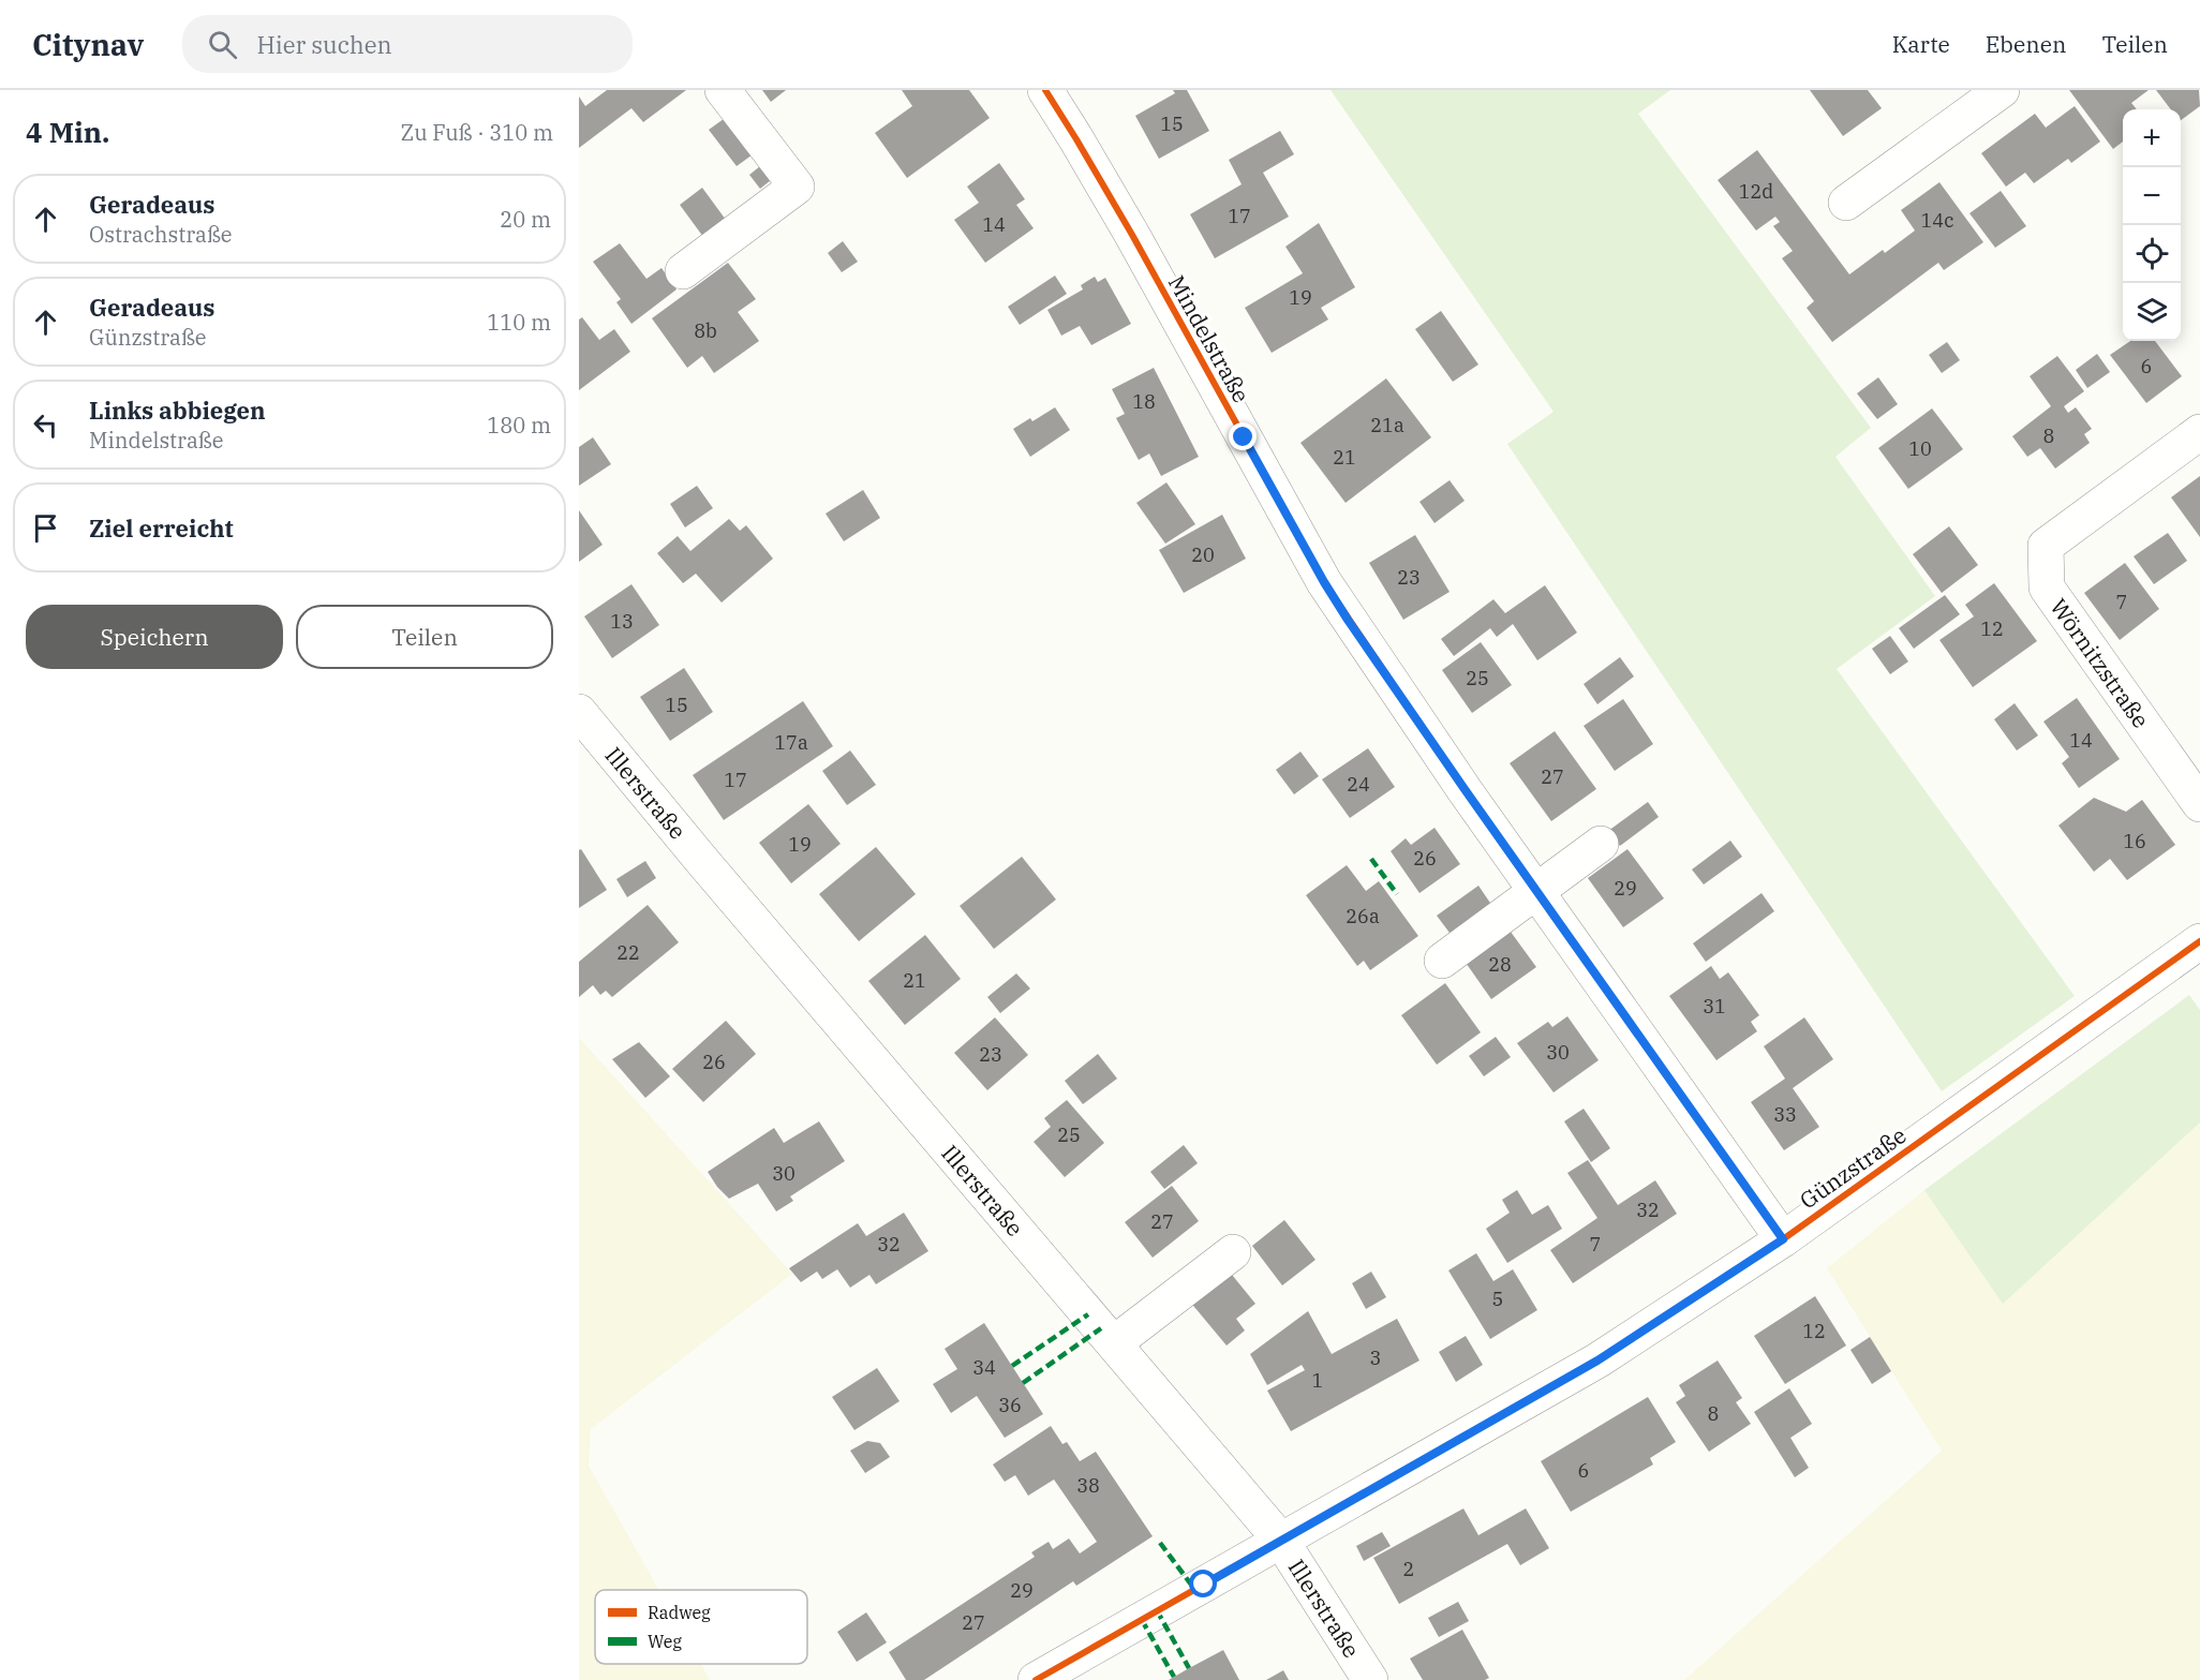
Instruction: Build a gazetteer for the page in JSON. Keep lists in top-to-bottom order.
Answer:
{
  "streets": {
    "street": [
      "Mindelstraße",
      "Wörnitzstraße",
      "Illerstraße",
      "Günzstraße"
    ]
  },
  "crossings": [
    ["Mindelstraße", "Günzstraße"],
    ["Illerstraße", "Günzstraße"]
  ],
  "house_numbers": [
    "15",
    "12d",
    "17",
    "14c",
    "14",
    "19",
    "8b",
    "6",
    "18",
    "21a",
    "8",
    "10",
    "21",
    "20",
    "23",
    "7",
    "13",
    "12",
    "25",
    "15",
    "14",
    "17a",
    "27",
    "17",
    "24",
    "16",
    "19",
    "26",
    "29",
    "26a",
    "22",
    "28",
    "21",
    "31",
    "30",
    "23",
    "26",
    "33",
    "25",
    "30",
    "32",
    "27",
    "32",
    "7",
    "5",
    "12",
    "3",
    "34",
    "1",
    "36",
    "8",
    "6",
    "38",
    "2",
    "29",
    "27"
  ],
  "legend": ["Radweg", "Weg"],
  "page": {
    "header": "Citynav",
    "search": "Hier suchen",
    "nav": ["Karte", "Ebenen", "Teilen"],
    "heading": ["4 Min.", "Zu Fuß · 310 m"],
    "map_buttons": ["+", "−"],
    "list": [
      ["Geradeaus", "Ostrachstraße", "20 m"],
      ["Geradeaus", "Günzstraße", "110 m"],
      ["Links abbiegen", "Mindelstraße", "180 m"],
      "Ziel erreicht"
    ],
    "buttons": ["Speichern", "Teilen"]
  }
}
